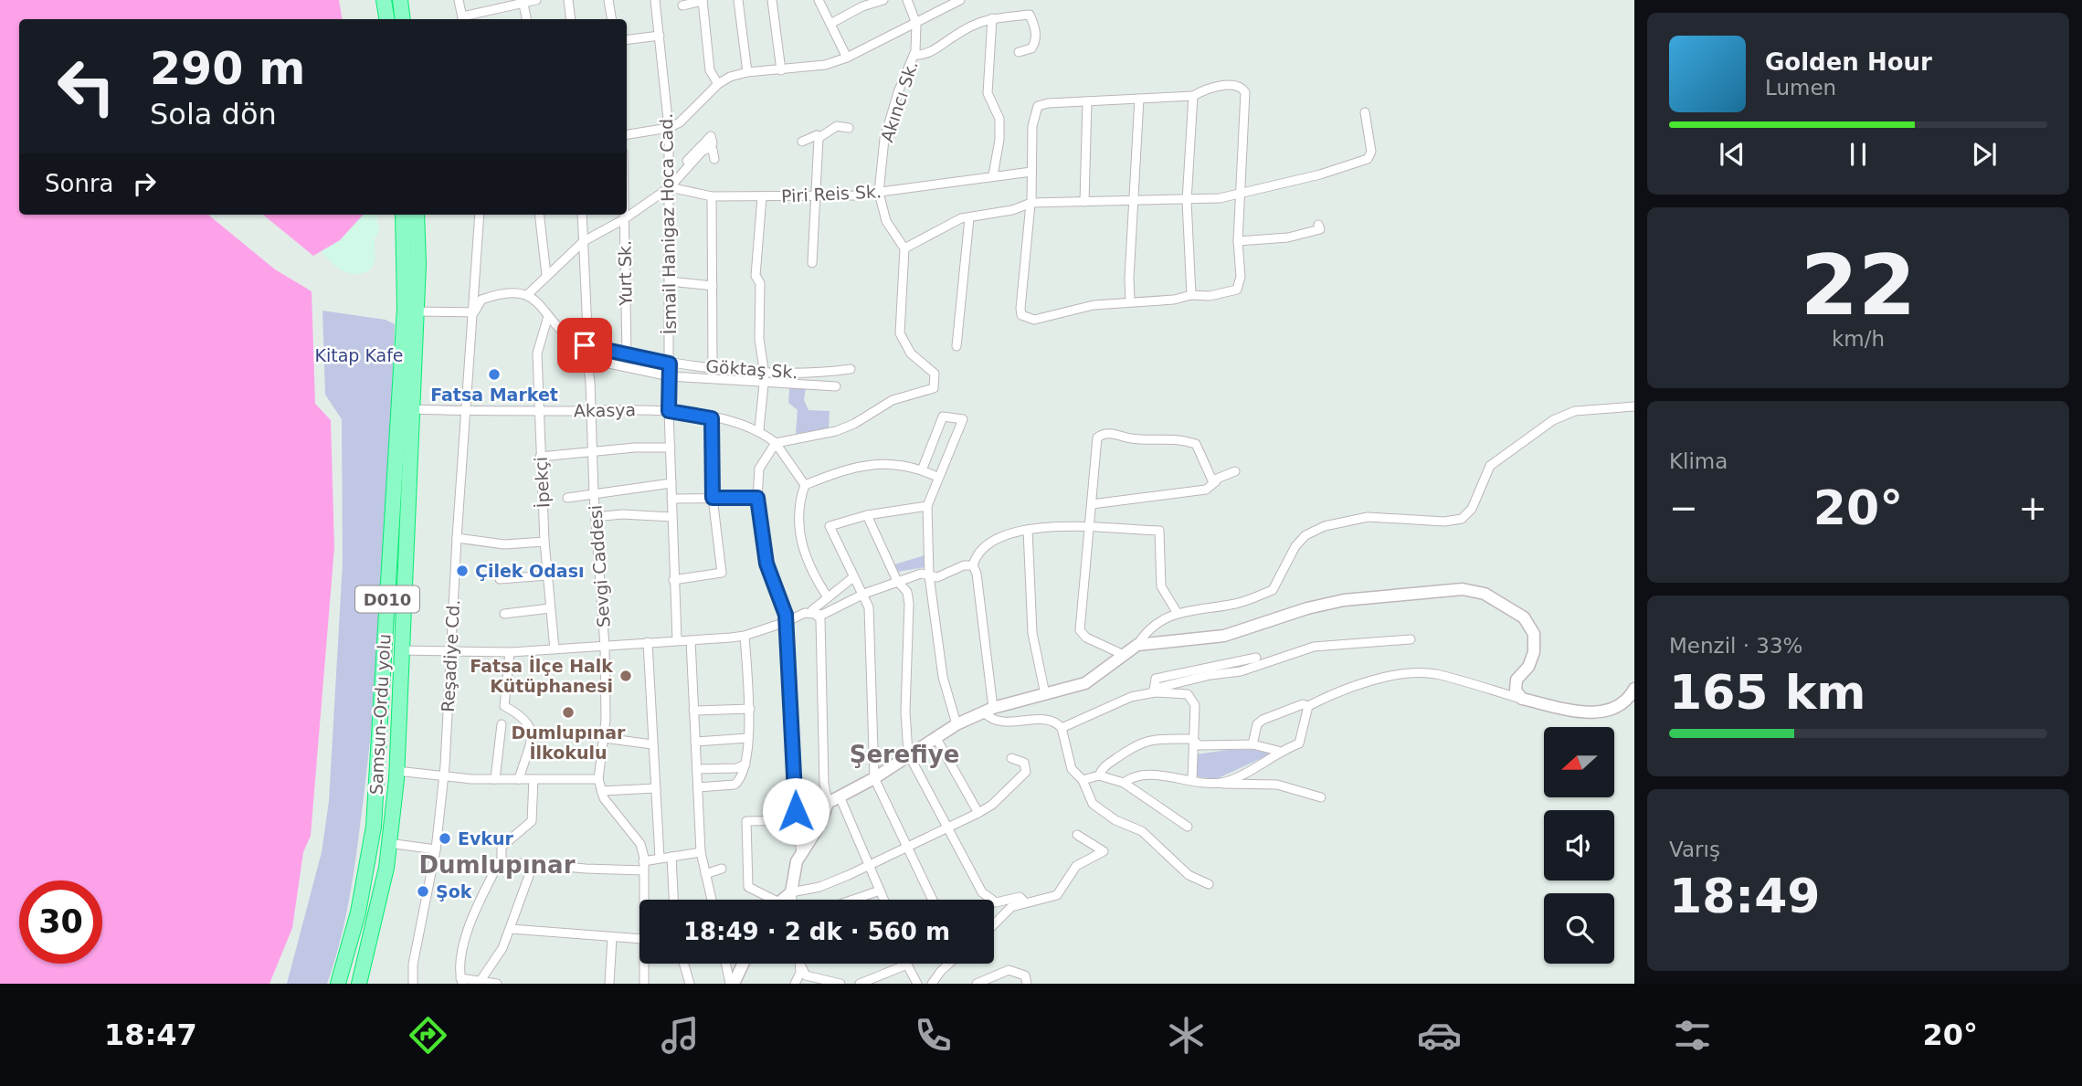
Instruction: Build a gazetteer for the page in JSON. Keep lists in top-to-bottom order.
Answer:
{
  "streets": {
    "highway": ["D010", "Samsun-Ordu yolu"],
    "street": [
      "Akıncı Sk.",
      "Piri Reis Sk.",
      "İsmail Hanigaz Hoca Cad.",
      "Yurt Sk.",
      "Göktaş Sk.",
      "Akasya",
      "İpekçi",
      "Sevgi Caddesi",
      "Reşadiye Cd."
    ]
  },
  "crossings": [
    ["Akıncı Sk.", "Piri Reis Sk."],
    ["Piri Reis Sk.", "İsmail Hanigaz Hoca Cad."],
    ["İsmail Hanigaz Hoca Cad.", "Göktaş Sk."],
    ["İsmail Hanigaz Hoca Cad.", "Akasya"],
    ["Yurt Sk.", "Göktaş Sk."],
    ["Göktaş Sk.", "İpekçi"],
    ["Göktaş Sk.", "Sevgi Caddesi"],
    ["Akasya", "İpekçi"],
    ["Akasya", "Sevgi Caddesi"],
    ["Akasya", "Reşadiye Cd."],
    ["Akasya", "Samsun-Ordu yolu"]
  ],
  "districts": ["Şerefiye", "Dumlupınar"],
  "parks": ["Kitap Kafe"],
  "places": [
    "Fatsa Market",
    "Çilek Odası",
    "Fatsa İlçe Halk Kütüphanesi",
    "Dumlupınar İlkokulu",
    "Evkur",
    "Şok"
  ],
  "north": "left",
  "page": {
    "turn": ["290 m", "Sola dön"],
    "song": ["Golden Hour", "Lumen"],
    "then": "Sonra",
    "tile": [
      ["22", "km/h"],
      "Klima",
      ["Menzil · 33%", "165 km"],
      ["Varış", "18:49"]
    ],
    "heat": ["−", "20°", "+"],
    "limit": "30",
    "trip": "18:49 · 2 dk · 560 m",
    "tabs": ["18:47", "20°"]
  }
}
